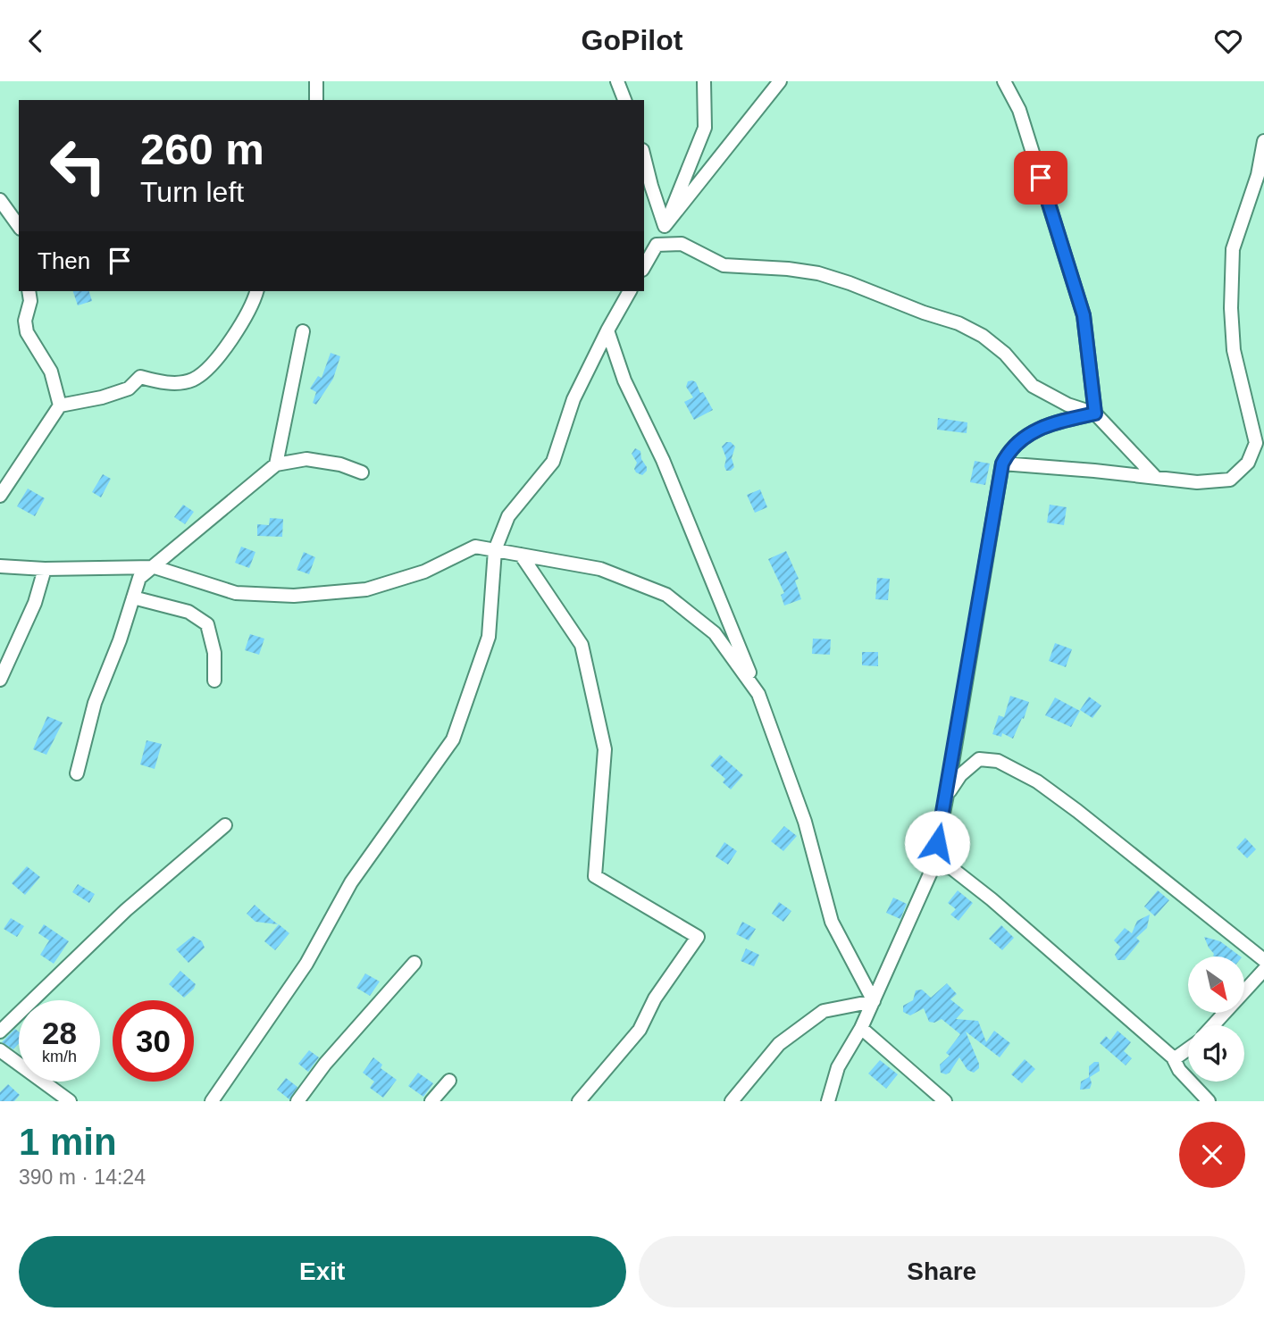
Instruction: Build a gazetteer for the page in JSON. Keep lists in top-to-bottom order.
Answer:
{
  "north": "bottom right",
  "page": {
    "header": "GoPilot",
    "turn": ["260 m", "Turn left"],
    "then": "Then",
    "speed": "28 km/h",
    "limit": "30",
    "heading": ["1 min", "390 m · 14:24"],
    "buttons": ["Exit", "Share"]
  }
}
